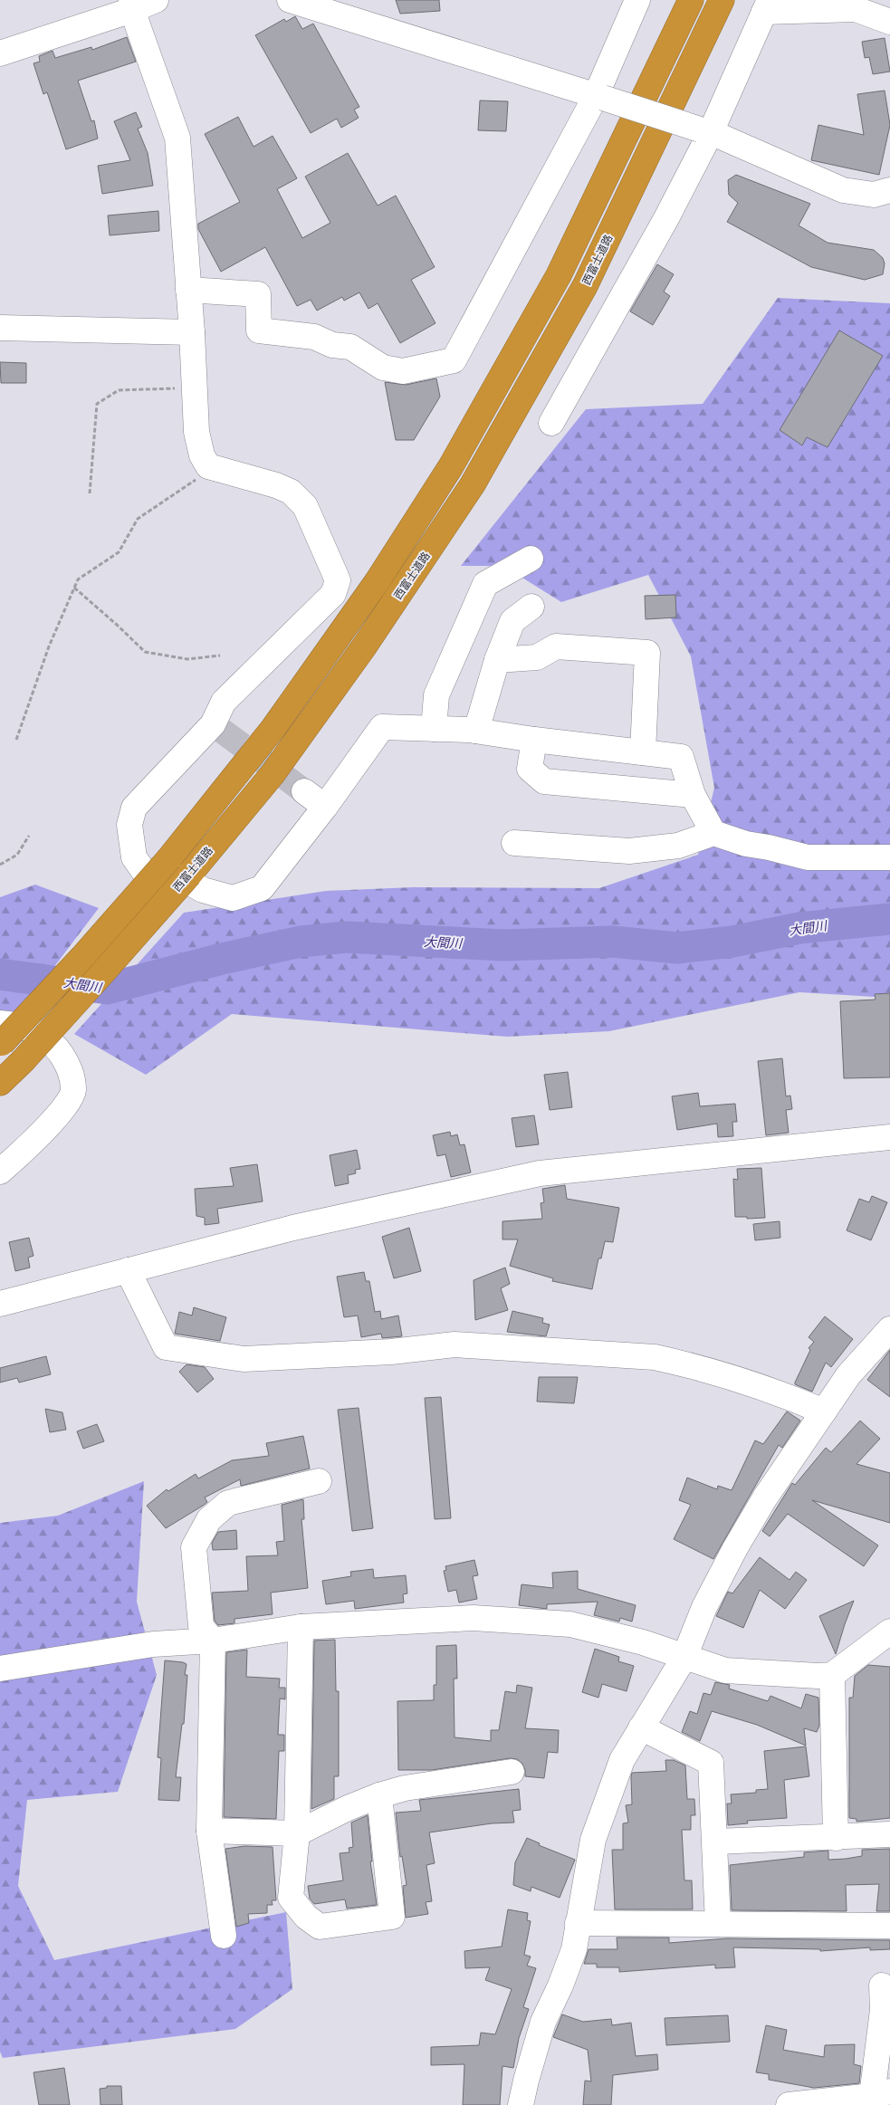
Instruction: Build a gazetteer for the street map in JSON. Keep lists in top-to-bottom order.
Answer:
{
  "streets": {
    "highway": ["西富士道路"]
  },
  "water": ["大間川"]
}
